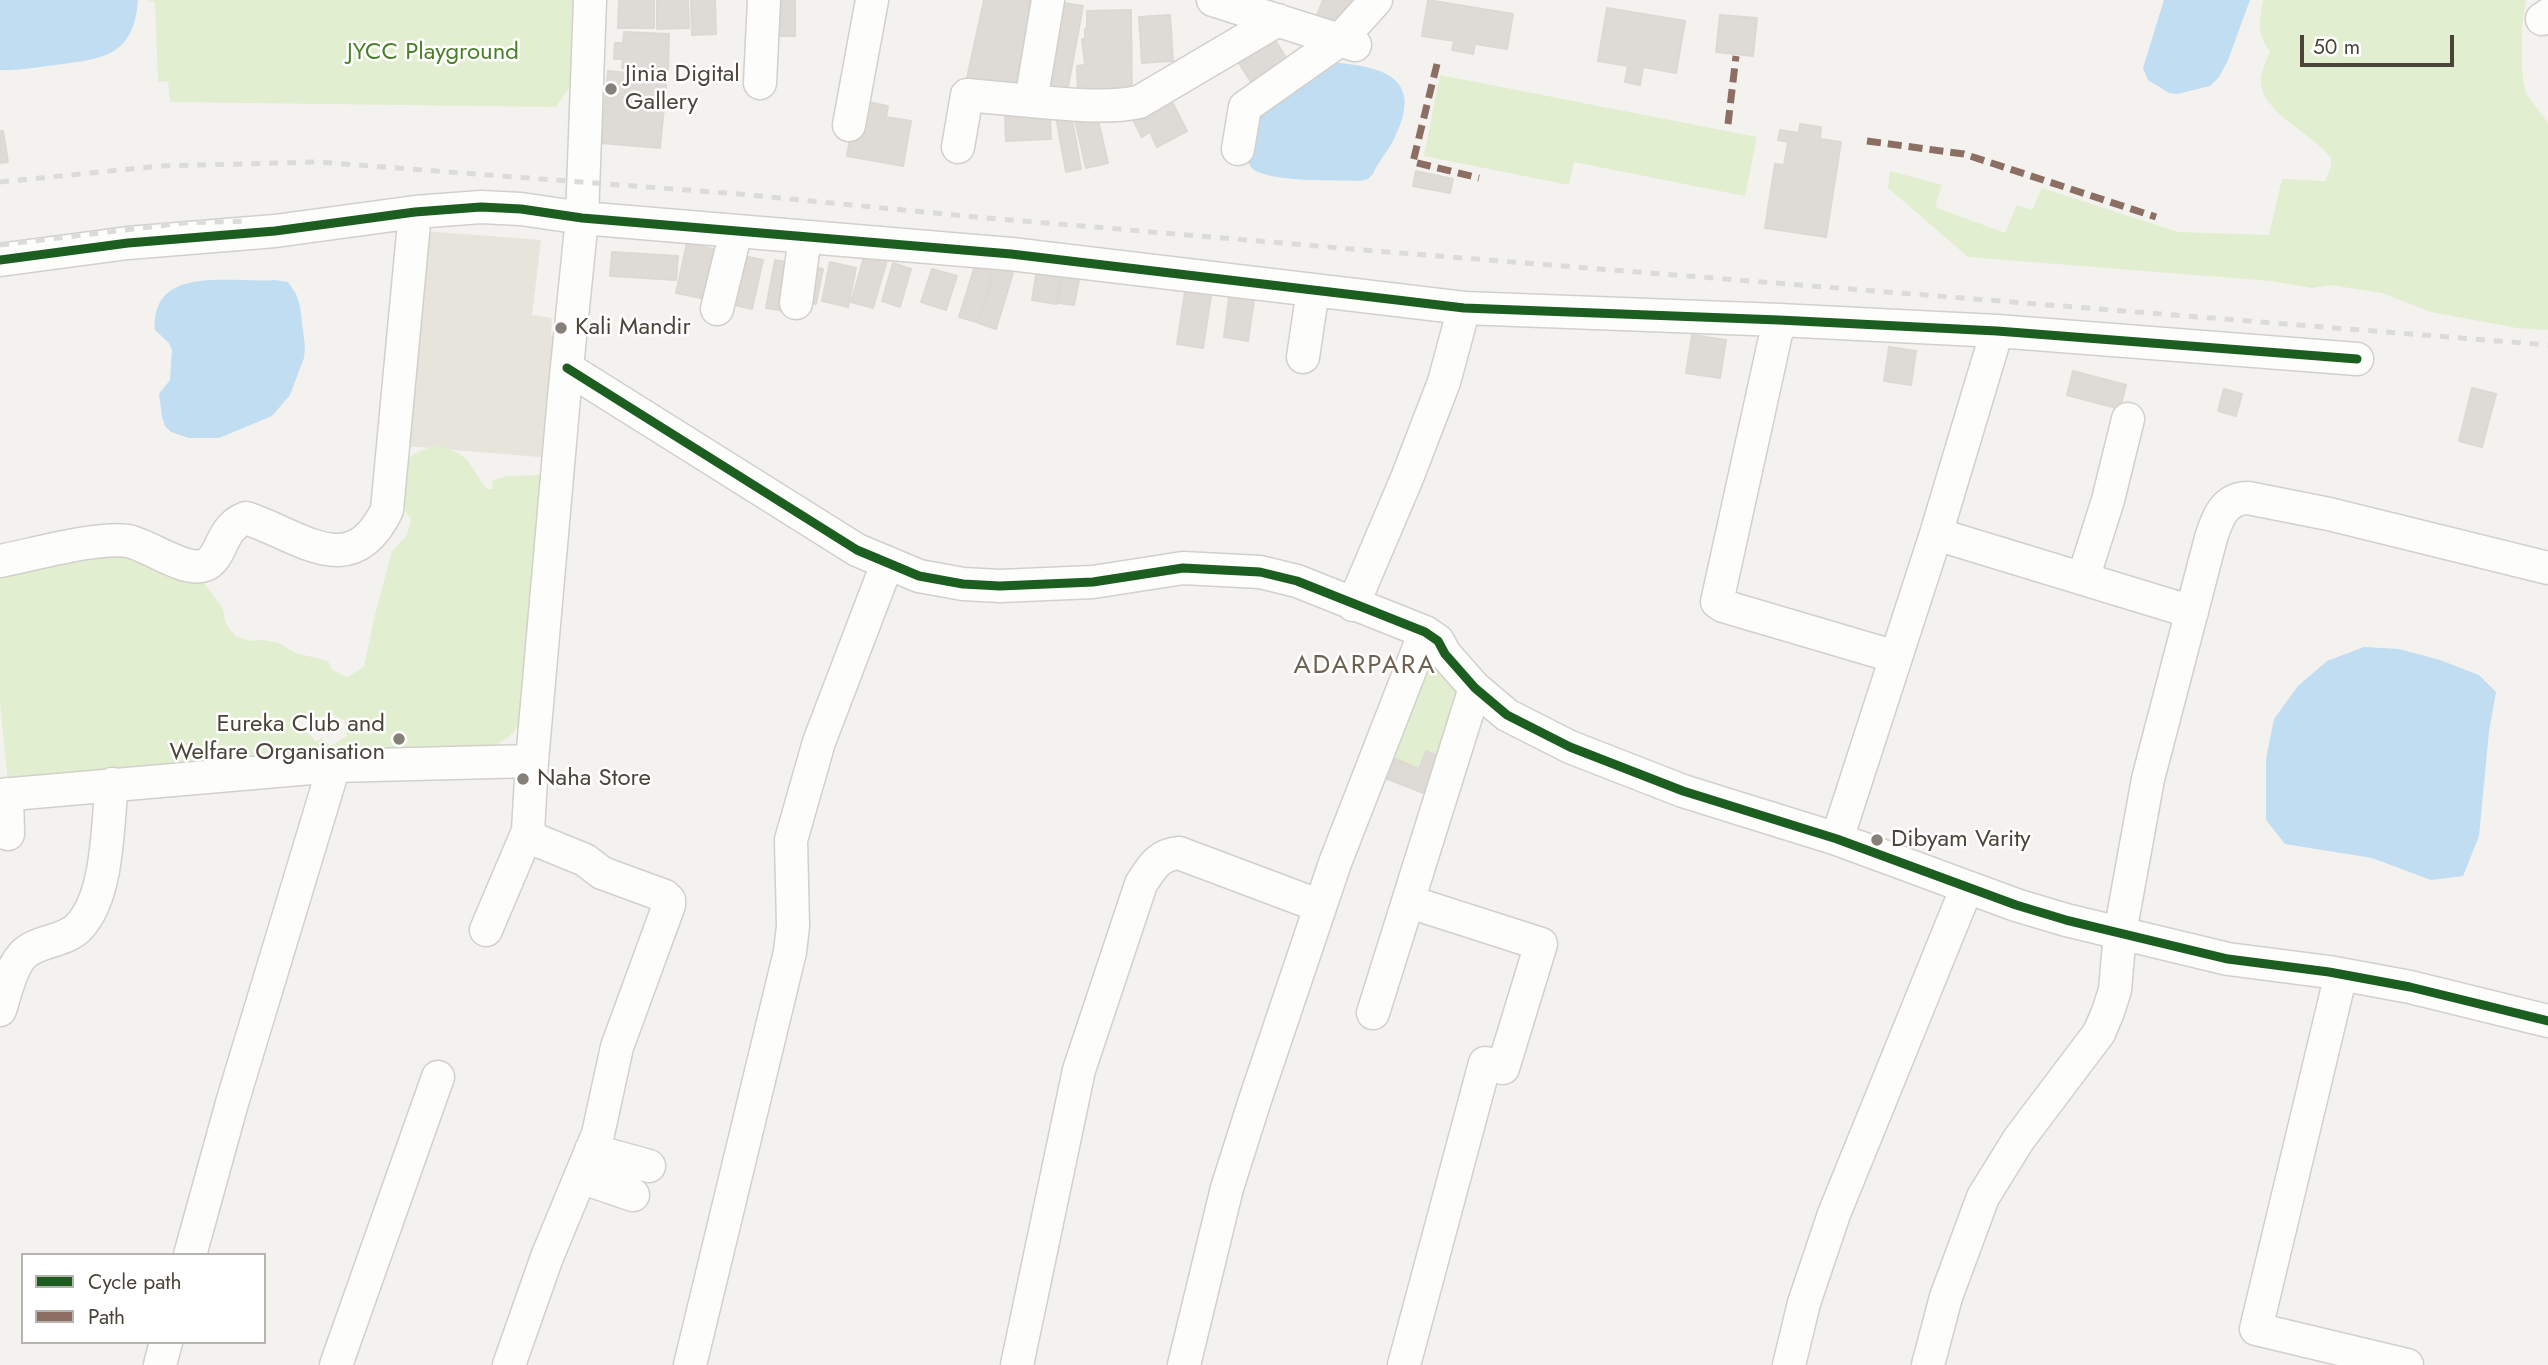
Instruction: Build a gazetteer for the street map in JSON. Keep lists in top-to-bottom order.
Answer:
{
  "districts": ["ADARPARA"],
  "parks": ["JYCC Playground"],
  "places": [
    "Jinia Digital Gallery",
    "Kali Mandir",
    "Eureka Club and Welfare Organisation",
    "Naha Store",
    "Dibyam Varity"
  ],
  "legend": ["Cycle path", "Path"],
  "scale_bar": "50 m"
}
